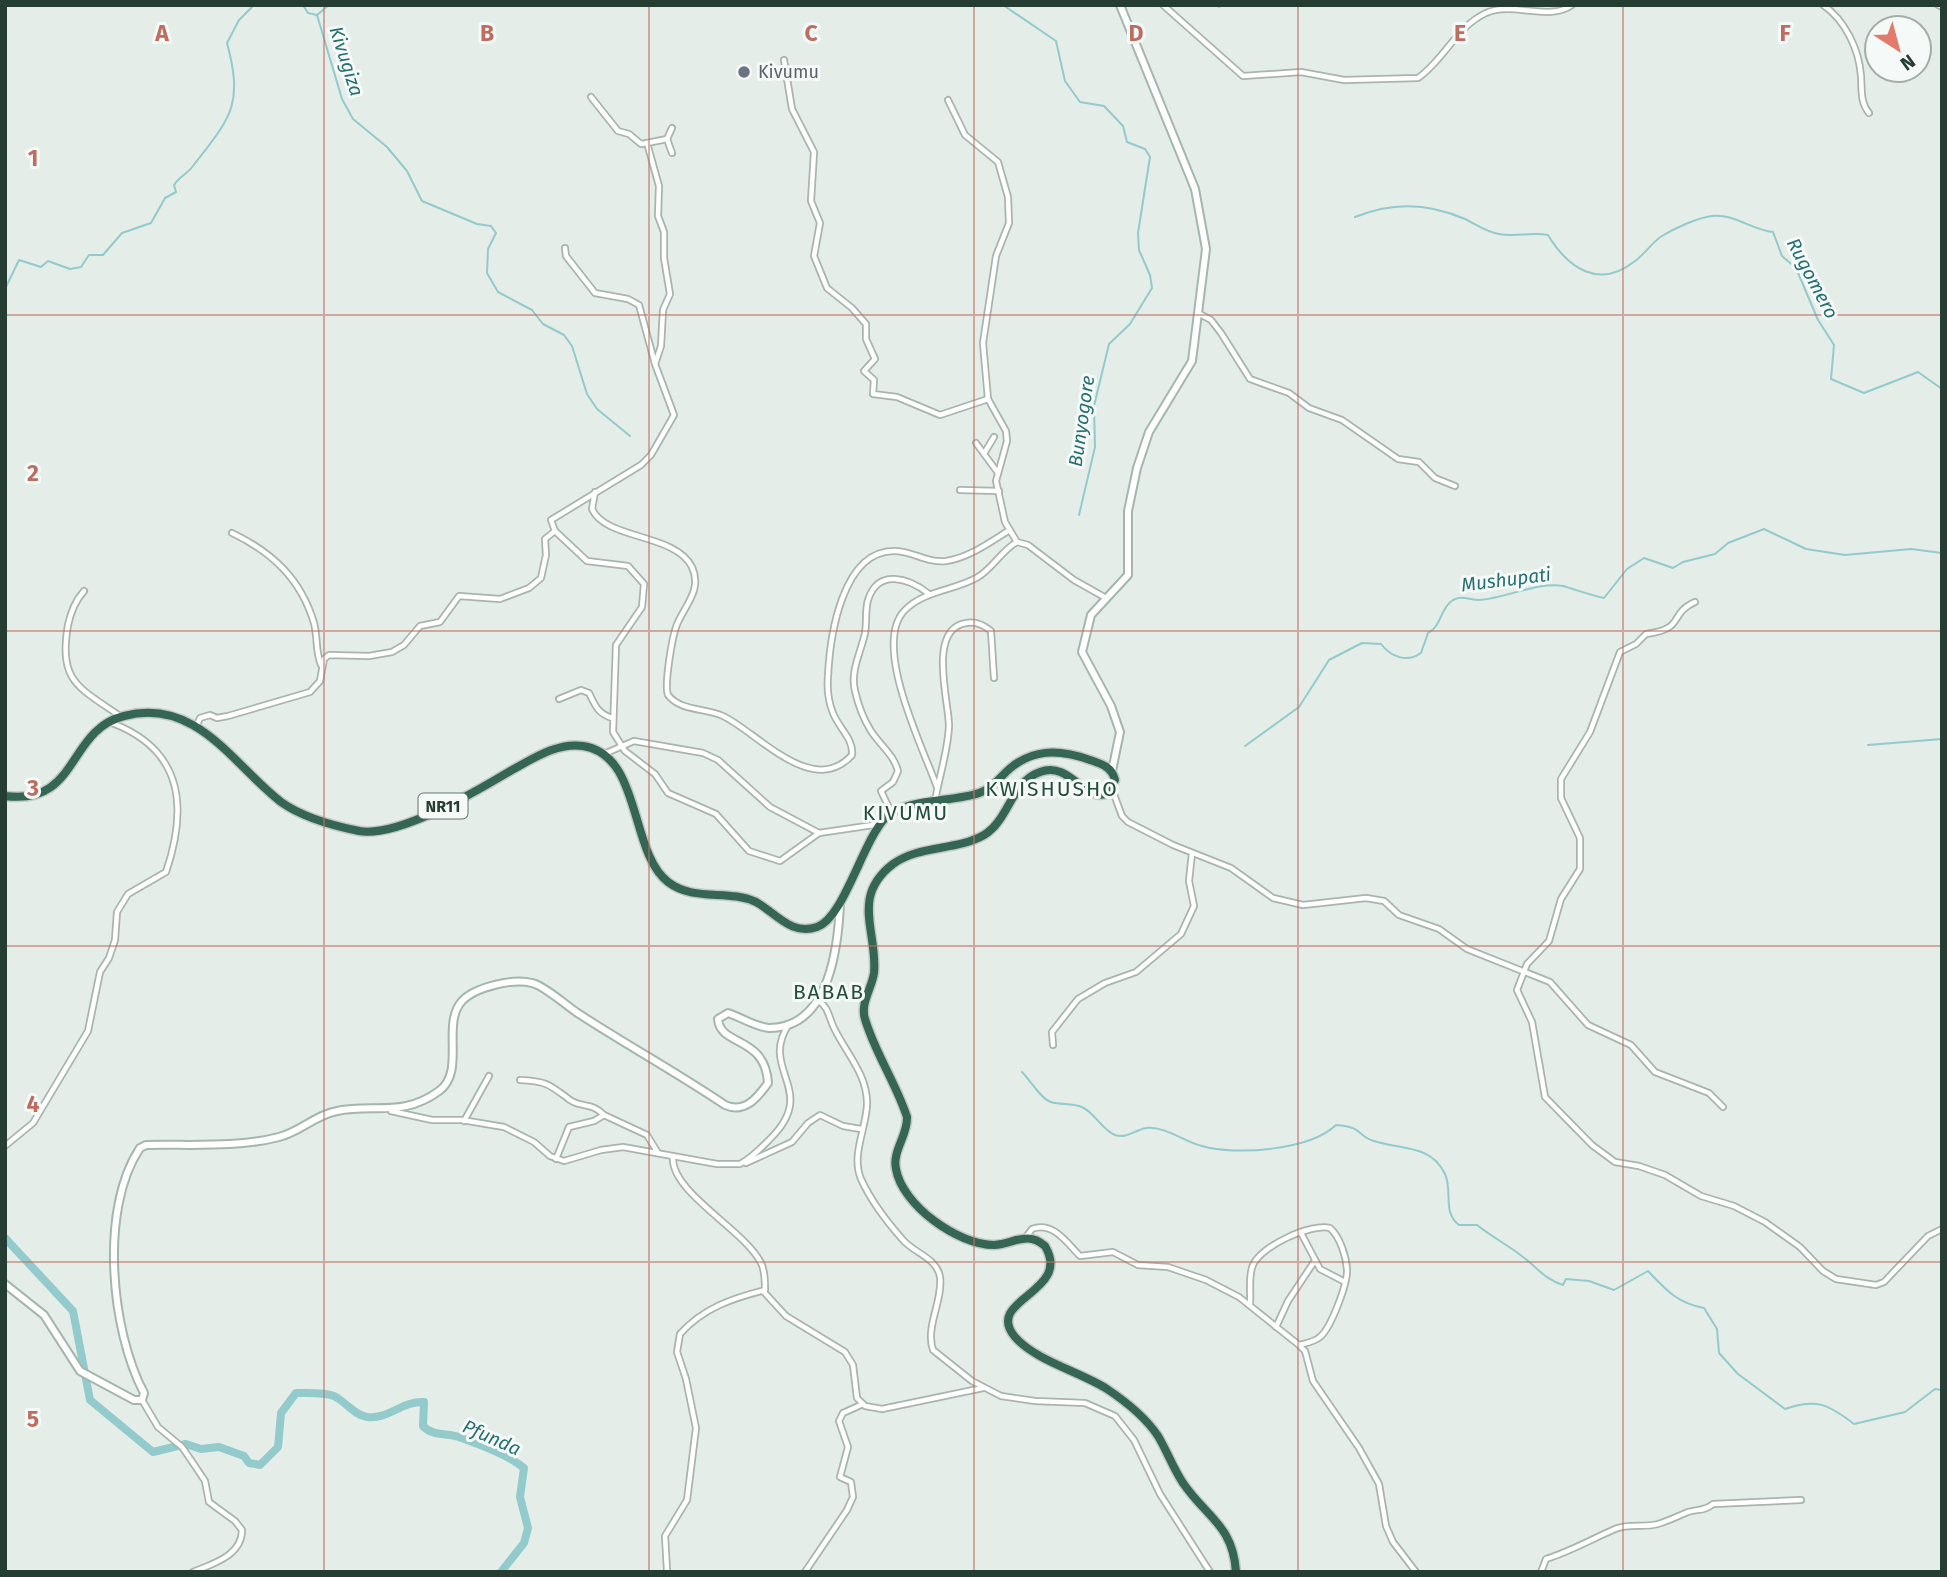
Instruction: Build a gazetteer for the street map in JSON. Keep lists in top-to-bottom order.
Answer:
{
  "streets": {
    "highway": ["NR11"]
  },
  "districts": ["KWISHUSHO", "KIVUMU", "BABAB"],
  "water": [
    "Kivugiza",
    "Rugomero",
    "Bunyogore",
    "Mushupati",
    "Pfunda"
  ],
  "places": ["Kivumu"],
  "north": "bottom right",
  "grid": {
    "columns": [
      "A",
      "B",
      "C",
      "D",
      "E",
      "F"
    ],
    "rows": [
      "1",
      "2",
      "3",
      "4",
      "5"
    ]
  }
}
